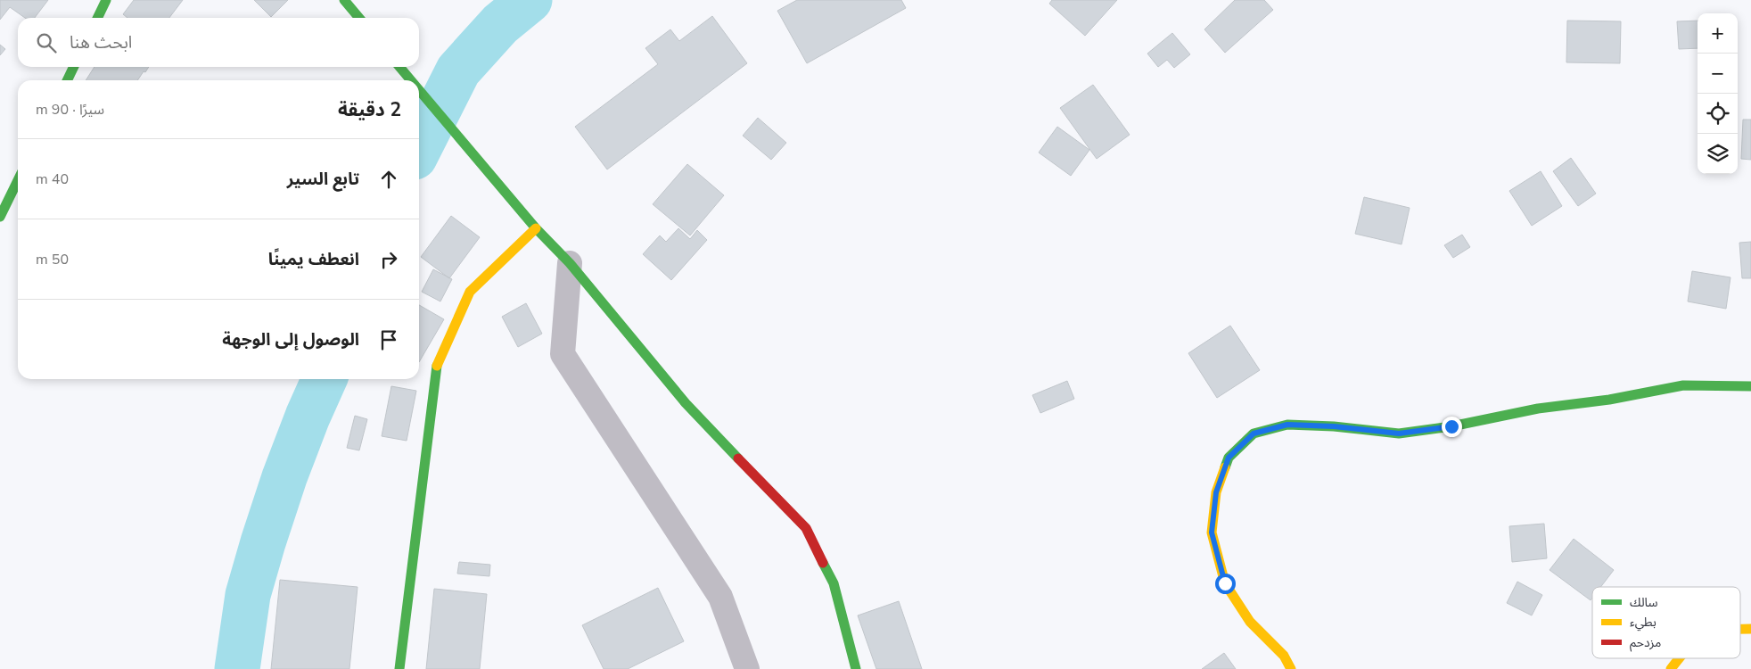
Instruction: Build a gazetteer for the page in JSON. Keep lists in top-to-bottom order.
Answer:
{
  "legend": ["سالك", "بطيء", "مزدحم"],
  "page": {
    "map_buttons": ["+", "−"],
    "search": "ابحث هنا",
    "heading": ["2 دقيقة", "سيرًا · 90 m"],
    "list": [
      ["تابع السير", "40 m"],
      ["انعطف يمينًا", "50 m"],
      "الوصول إلى الوجهة"
    ]
  }
}
